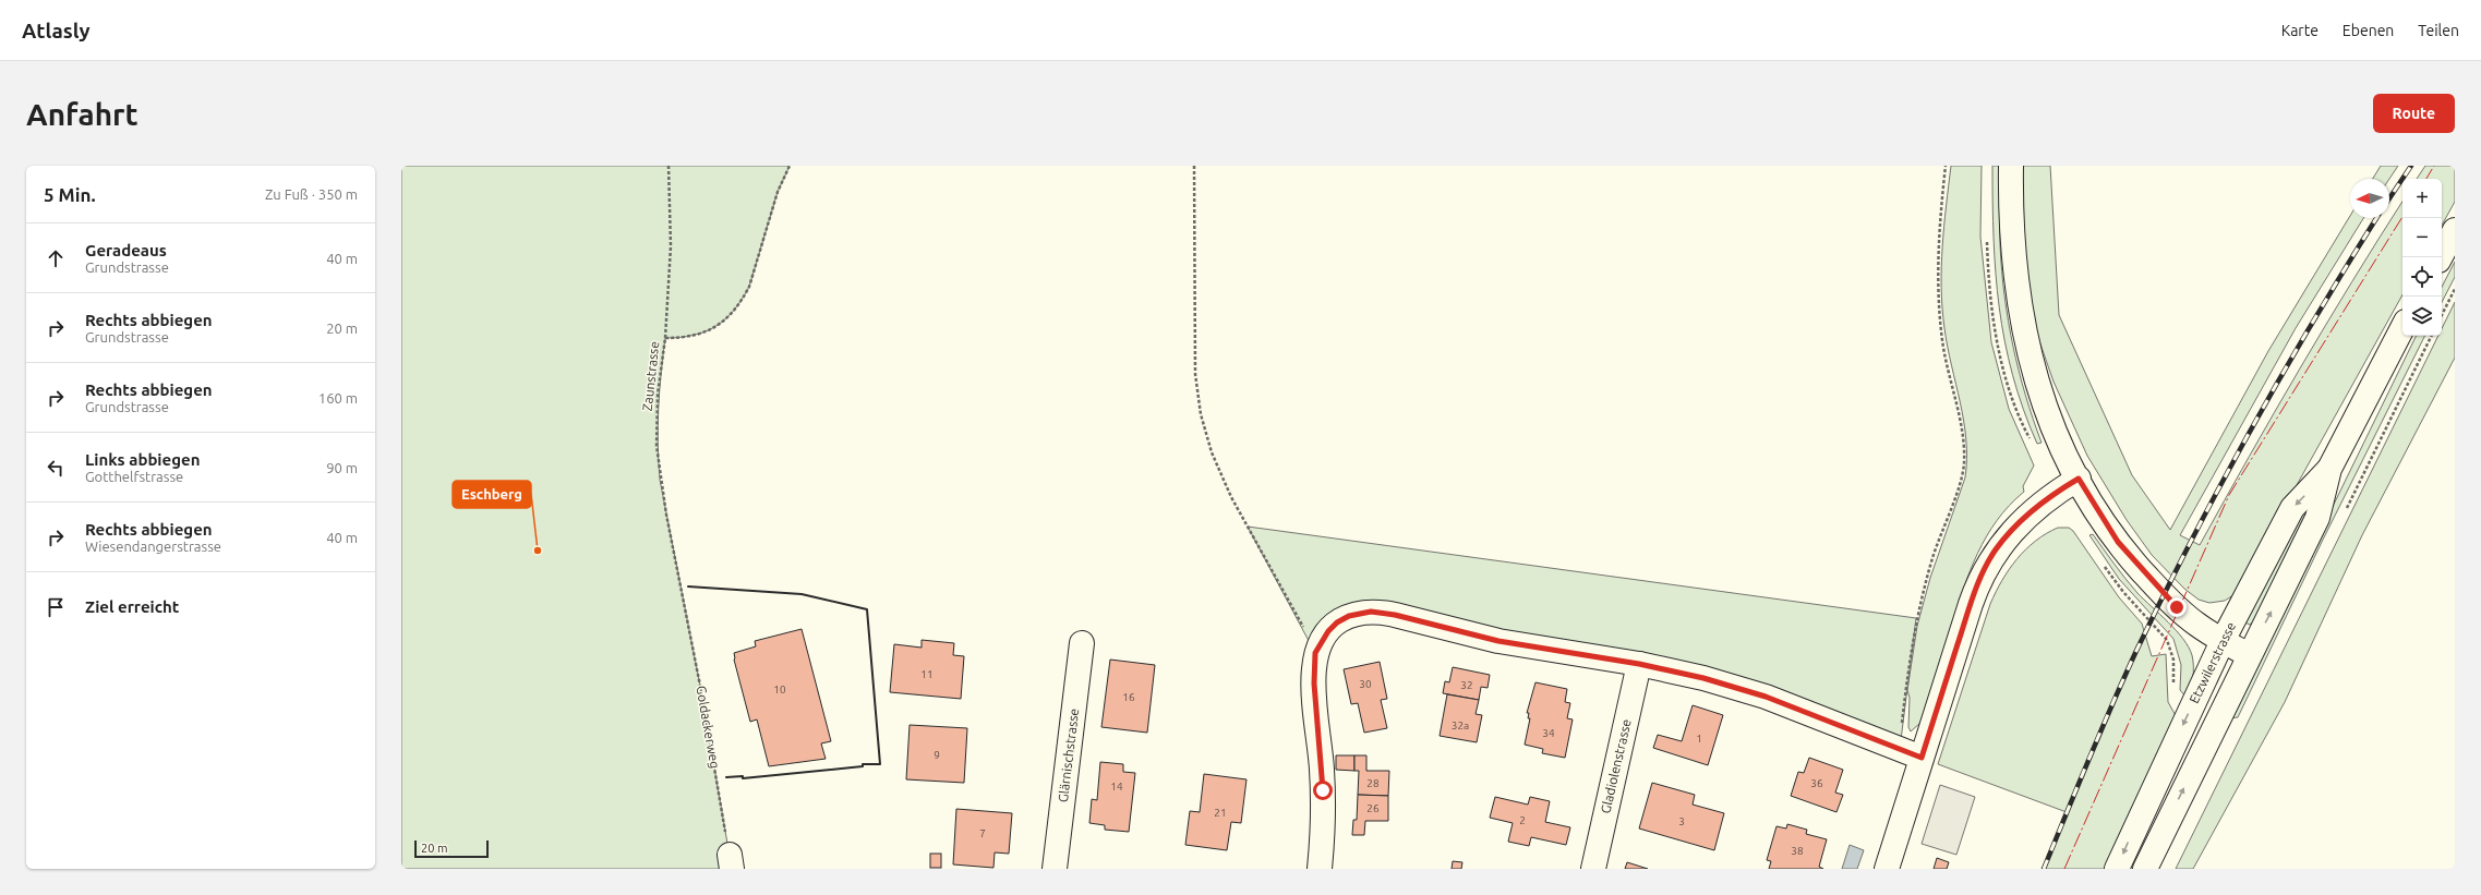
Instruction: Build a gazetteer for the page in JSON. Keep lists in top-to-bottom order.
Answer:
{
  "streets": {
    "street": ["Etzwilerstrasse", "Glärnischstrasse", "Gladiolenstrasse"],
    "path": ["Zaunstrasse", "Goldackerweg"]
  },
  "crossings": [
    ["Zaunstrasse", "Goldackerweg"]
  ],
  "places": ["Eschberg"],
  "house_numbers": [
    "11",
    "30",
    "32",
    "10",
    "16",
    "32a",
    "34",
    "1",
    "9",
    "28",
    "36",
    "14",
    "26",
    "21",
    "2",
    "3",
    "7",
    "38"
  ],
  "scale_bar": "20 m",
  "north": "left",
  "page": {
    "header": "Atlasly",
    "nav": ["Karte", "Ebenen", "Teilen"],
    "buttons": "Route",
    "title": "Anfahrt",
    "heading": ["5 Min.", "Zu Fuß · 350 m"],
    "map_buttons": ["+", "−"],
    "list": [
      ["Geradeaus", "Grundstrasse", "40 m"],
      ["Rechts abbiegen", "Grundstrasse", "20 m"],
      ["Rechts abbiegen", "Grundstrasse", "160 m"],
      ["Links abbiegen", "Gotthelfstrasse", "90 m"],
      ["Rechts abbiegen", "Wiesendangerstrasse", "40 m"],
      "Ziel erreicht"
    ],
    "scale": "20 m"
  }
}
